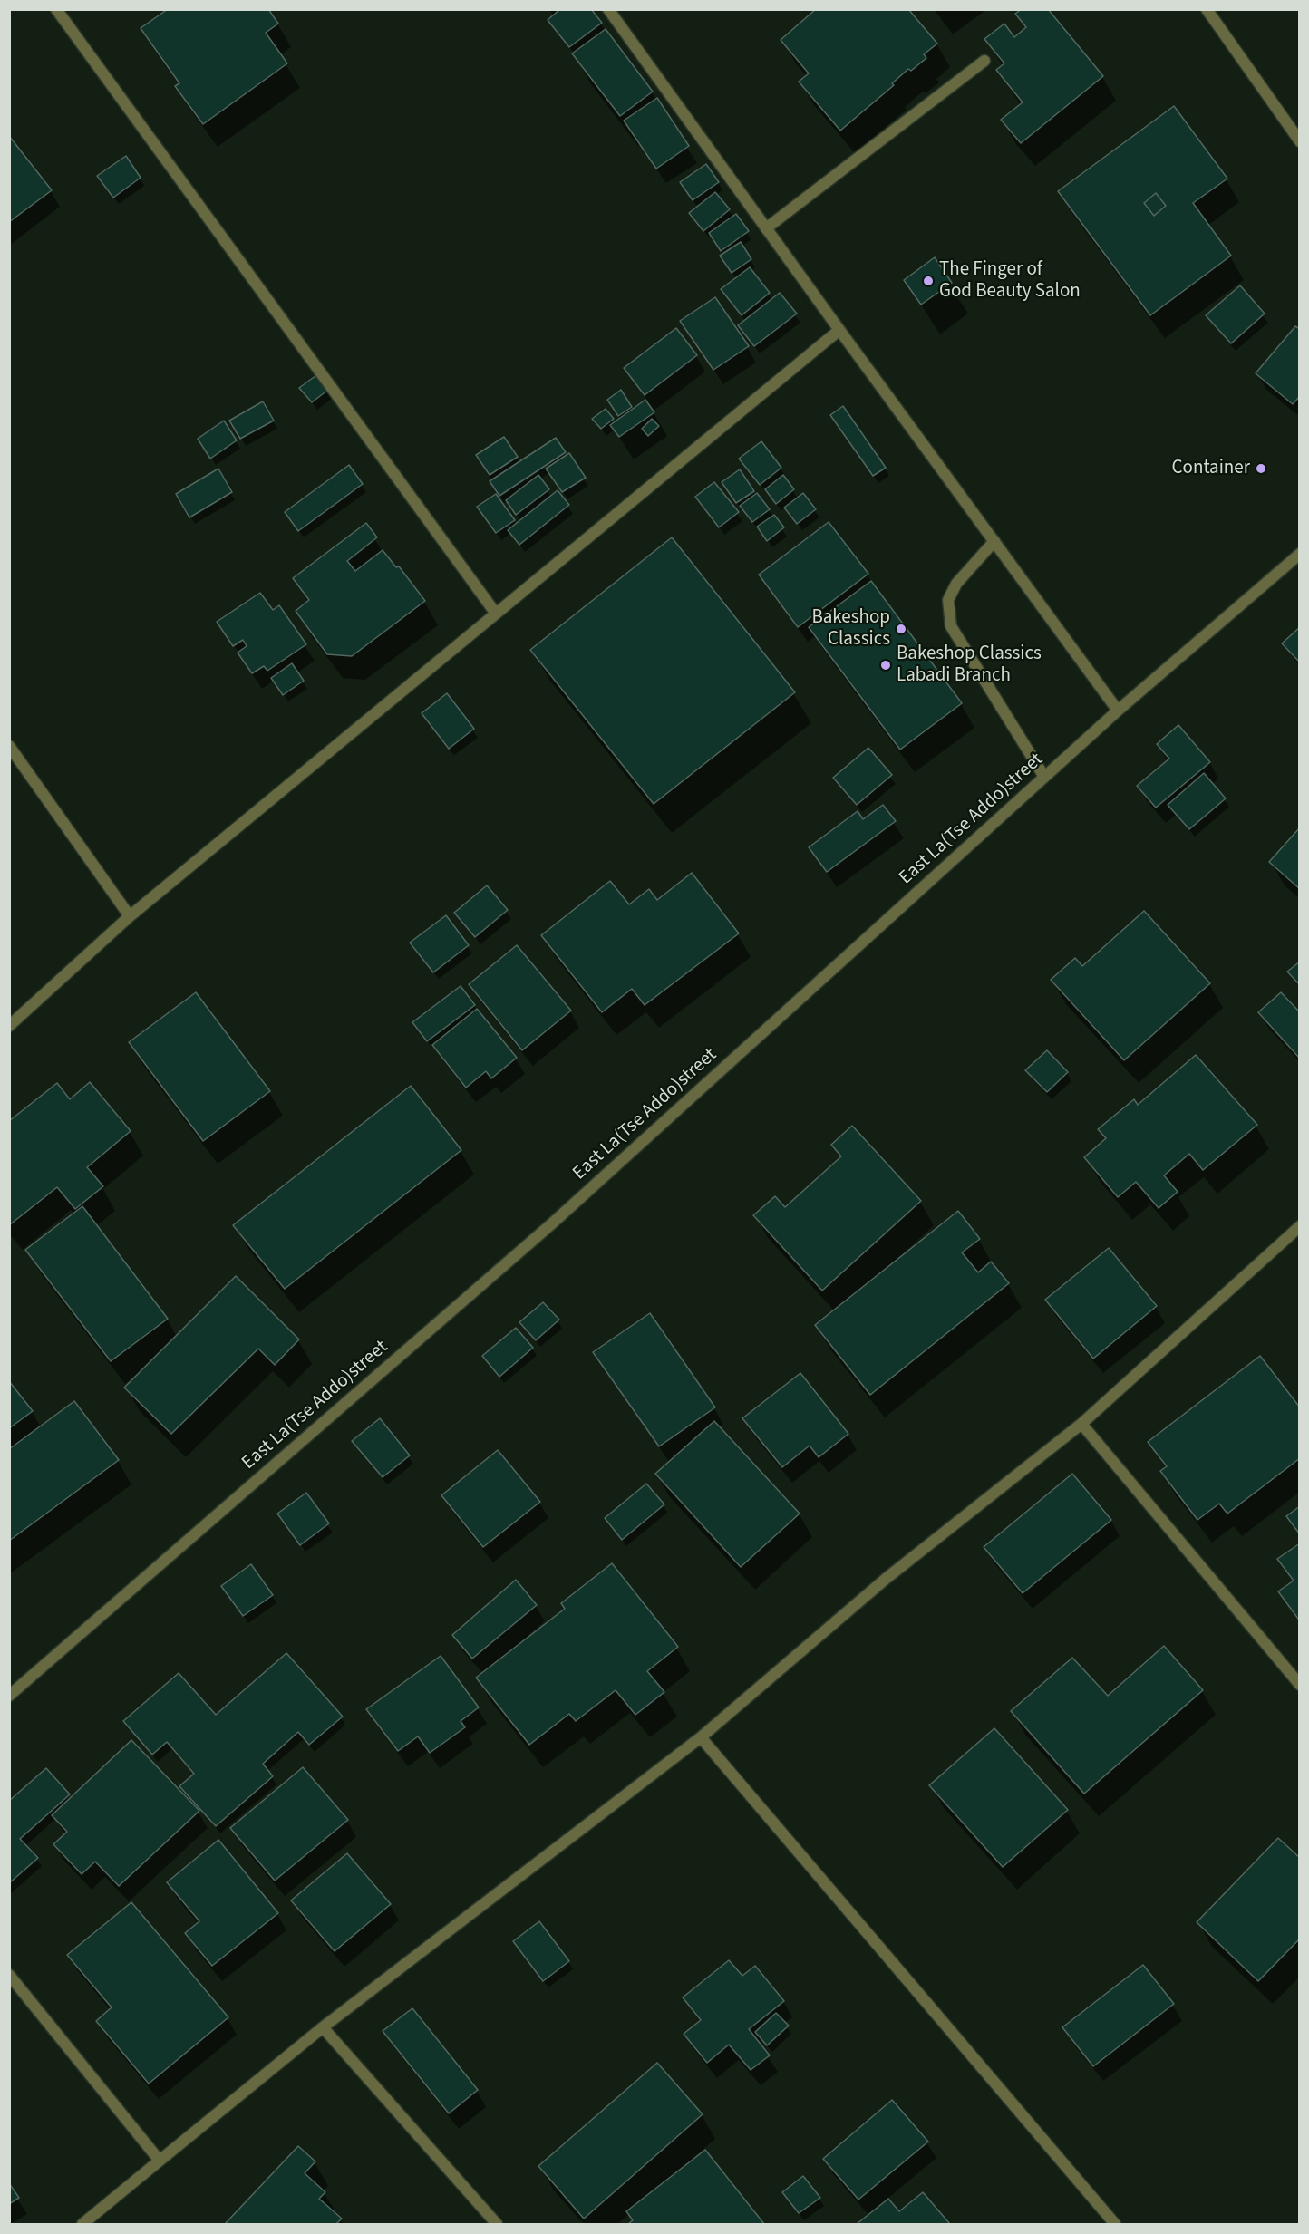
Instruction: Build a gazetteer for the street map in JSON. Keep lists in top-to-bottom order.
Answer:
{
  "streets": {
    "street": ["East La(Tse Addo)street"]
  },
  "places": [
    "The Finger of God Beauty Salon",
    "Container",
    "Bakeshop Classics",
    "Bakeshop Classics Labadi Branch"
  ]
}
